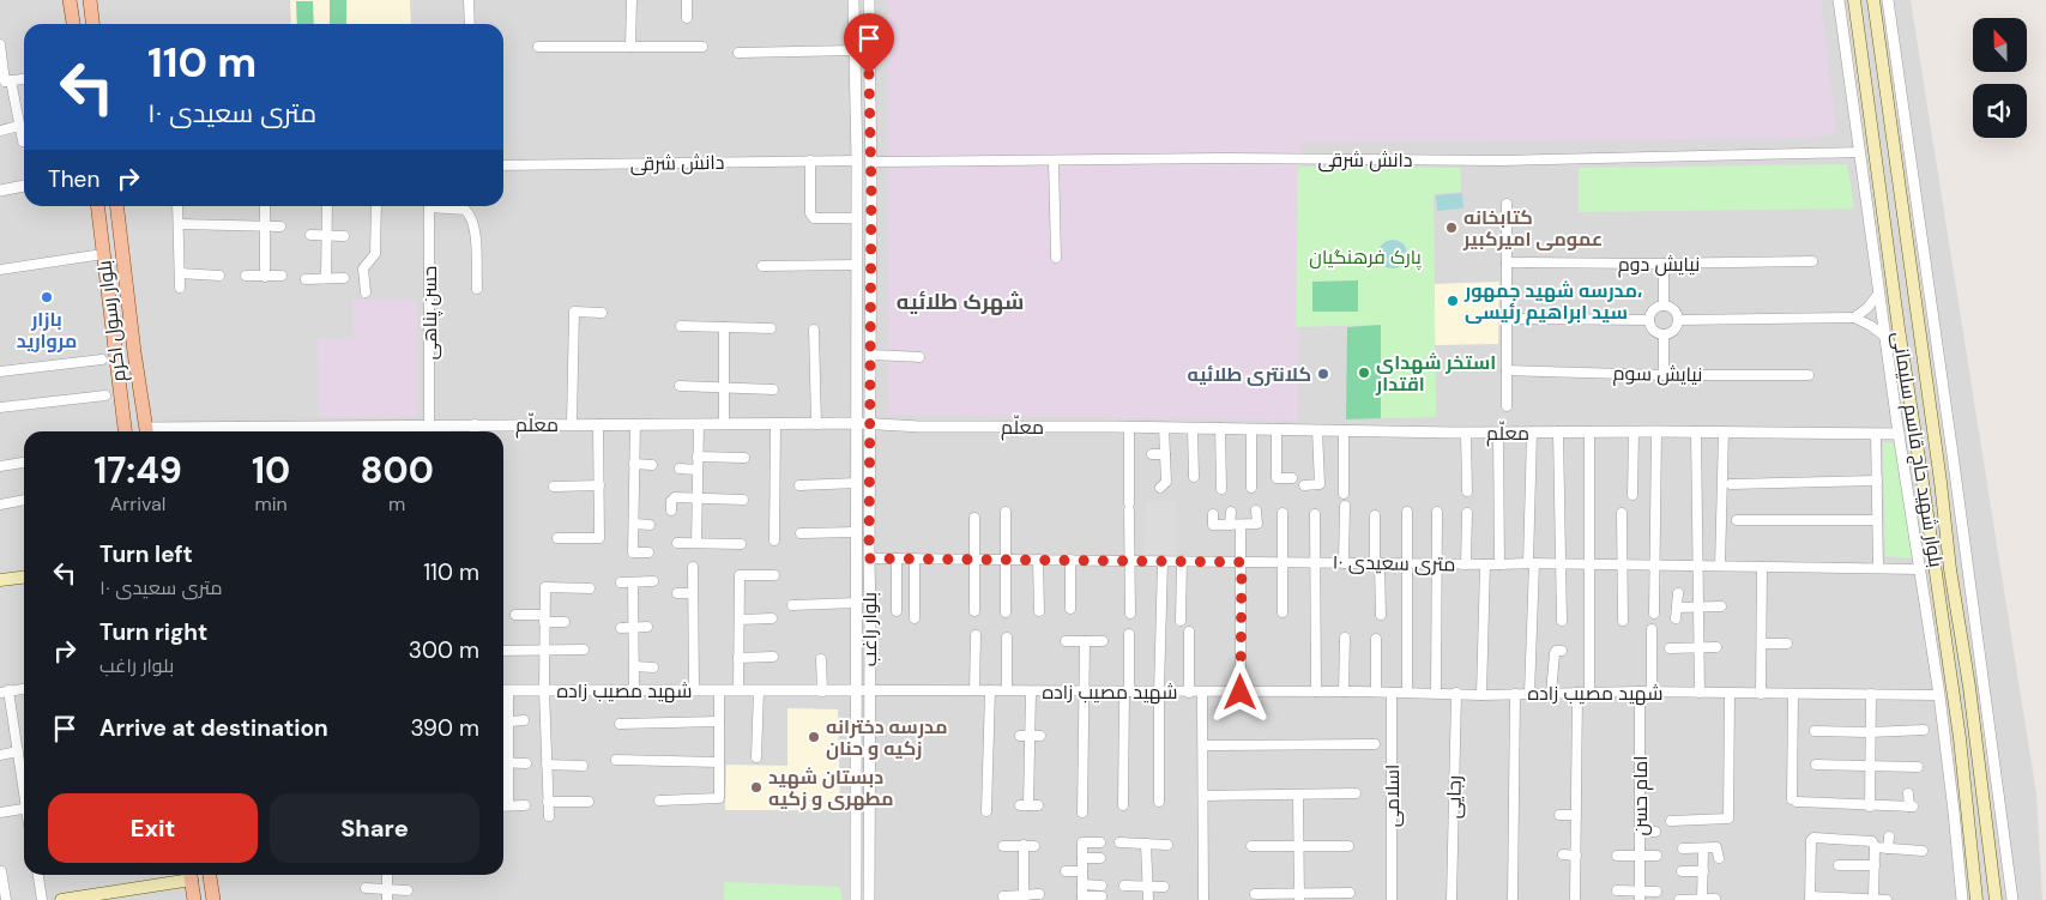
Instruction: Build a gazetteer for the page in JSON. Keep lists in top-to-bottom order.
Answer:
{
  "streets": {
    "main road": ["بلوار رسول اکرم", "بلوار شهید حاج قاسم سلیمانی"],
    "street": [
      "دانش شرقی",
      "نیایش دوم",
      "حسن پناهی",
      "نیایش سوم",
      "معلّم",
      "۱۰ متری سعیدی",
      "بلوار راغب",
      "شهید مصیب زاده",
      "اسلامی",
      "امام حسن",
      "رجایی"
    ]
  },
  "crossings": [
    ["دانش شرقی", "بلوار راغب"],
    ["حسن پناهی", "معلّم"],
    ["معلّم", "بلوار راغب"],
    ["۱۰ متری سعیدی", "بلوار راغب"],
    ["بلوار راغب", "شهید مصیب زاده"],
    ["شهید مصیب زاده", "اسلامی"],
    ["شهید مصیب زاده", "امام حسن"],
    ["شهید مصیب زاده", "رجایی"]
  ],
  "districts": ["شهرک طلائیه"],
  "parks": ["پارک فرهنگیان"],
  "places": [
    "کتابخانه عمومی امیرکبیر",
    "بازار مروارید",
    "مدرسه شهید جمهور، سید ابراهیم رئیسی",
    "استخر شهدای اقتدار",
    "کلانتری طلائیه",
    "مدرسه دخترانه زکیه و حنان",
    "دبستان شهید مطهری و زکیه"
  ],
  "north": "top",
  "page": {
    "turn": ["110 m", "۱۰ متری سعیدی"],
    "then": "Then",
    "eta": [
      "17:49",
      "Arrival",
      "10",
      "min",
      "800",
      "m"
    ],
    "list": [
      {
        "name": "Turn left",
        "note": "۱۰ متری سعیدی",
        "value": "110 m"
      },
      {
        "name": "Turn right",
        "note": "بلوار راغب",
        "value": "300 m"
      },
      {
        "name": "Arrive at destination",
        "value": "390 m"
      }
    ],
    "buttons": ["Exit", "Share"]
  }
}
